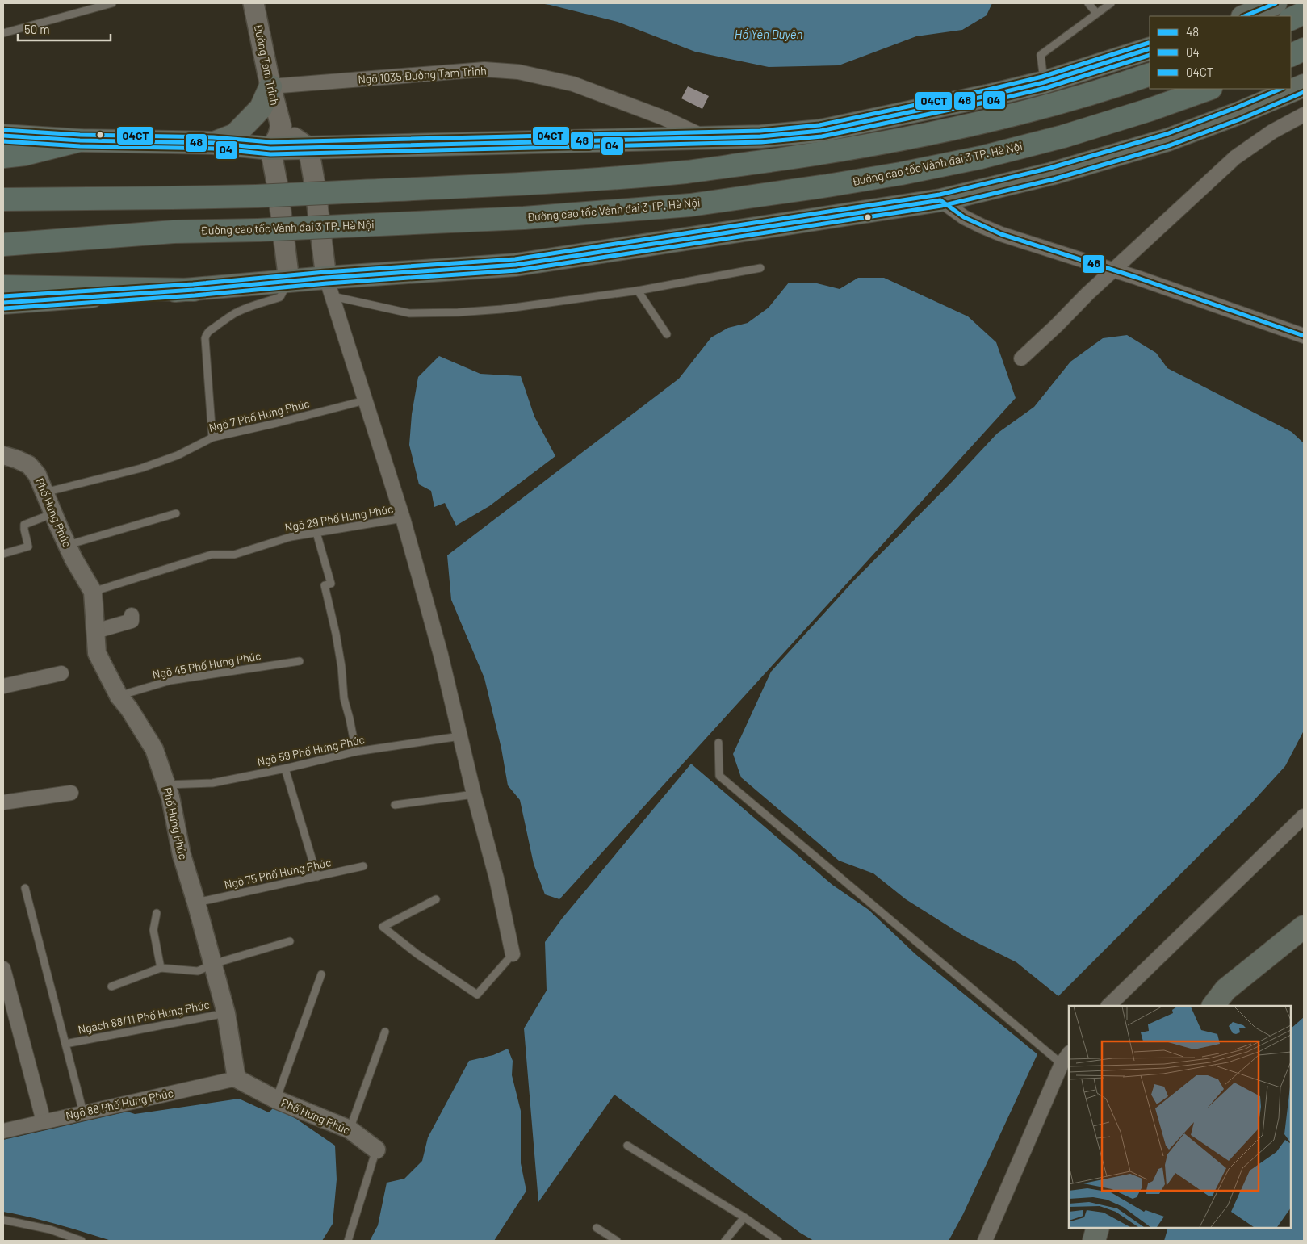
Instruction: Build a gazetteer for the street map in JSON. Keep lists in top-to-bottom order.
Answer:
{
  "streets": {
    "highway": ["Đường cao tốc Vành đai 3 TP. Hà Nội"],
    "main road": ["Đường Tam Trinh"],
    "street": ["Ngõ 1035 Đường Tam Trinh", "Phố Hưng Phúc", "Ngõ 88 Phố Hưng Phúc"],
    "lane": [
      "Ngõ 7 Phố Hưng Phúc",
      "Ngõ 29 Phố Hưng Phúc",
      "Ngõ 45 Phố Hưng Phúc",
      "Ngõ 59 Phố Hưng Phúc",
      "Ngõ 75 Phố Hưng Phúc",
      "Ngách 88/11 Phố Hưng Phúc"
    ]
  },
  "crossings": [
    ["Đường Tam Trinh", "Ngõ 1035 Đường Tam Trinh"],
    ["Ngõ 7 Phố Hưng Phúc", "Phố Hưng Phúc"],
    ["Phố Hưng Phúc", "Ngõ 29 Phố Hưng Phúc"],
    ["Phố Hưng Phúc", "Ngõ 45 Phố Hưng Phúc"],
    ["Phố Hưng Phúc", "Ngõ 59 Phố Hưng Phúc"],
    ["Phố Hưng Phúc", "Ngõ 75 Phố Hưng Phúc"],
    ["Phố Hưng Phúc", "Ngách 88/11 Phố Hưng Phúc"],
    ["Phố Hưng Phúc", "Ngõ 88 Phố Hưng Phúc"],
    ["Ngách 88/11 Phố Hưng Phúc", "Ngõ 88 Phố Hưng Phúc"]
  ],
  "water": ["Hồ Yên Duyên"],
  "lines": ["transit line 48", "transit line 04CT", "transit line 04"],
  "legend": ["48", "04", "04CT"],
  "scale_bar": "50 m"
}
